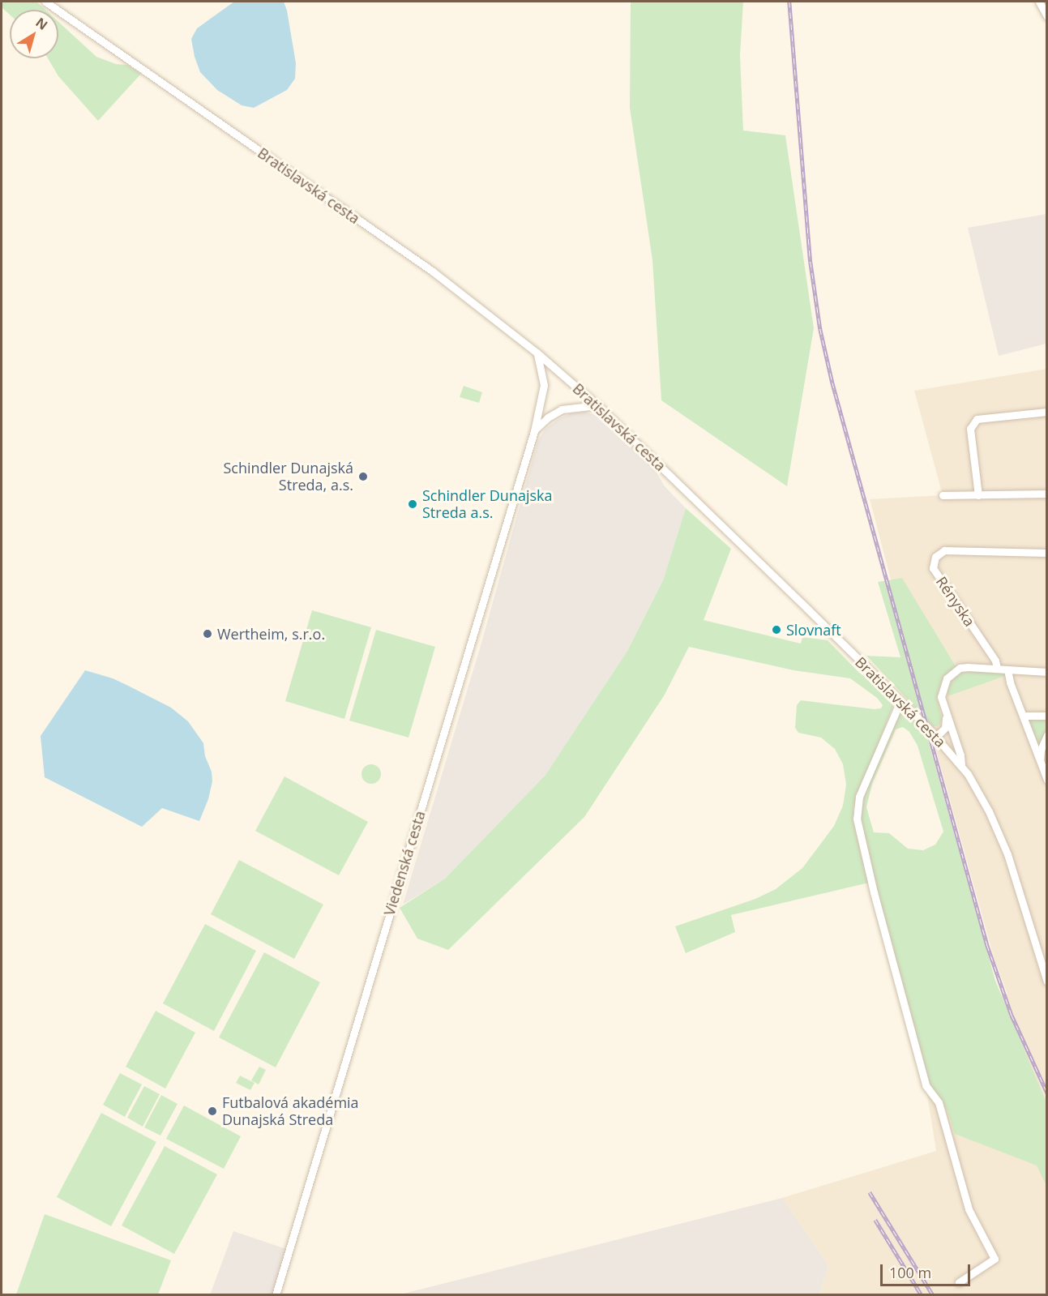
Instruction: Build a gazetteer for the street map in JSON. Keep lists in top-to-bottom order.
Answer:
{
  "streets": {
    "street": ["Bratislavská cesta", "Rényska", "Viedenská cesta"]
  },
  "crossings": [
    ["Bratislavská cesta", "Viedenská cesta"]
  ],
  "places": [
    "Schindler Dunajská Streda, a.s.",
    "Schindler Dunajska Streda a.s.",
    "Slovnaft",
    "Wertheim, s.r.o.",
    "Futbalová akadémia Dunajská Streda"
  ],
  "scale_bar": "100 m",
  "north": "top right"
}
